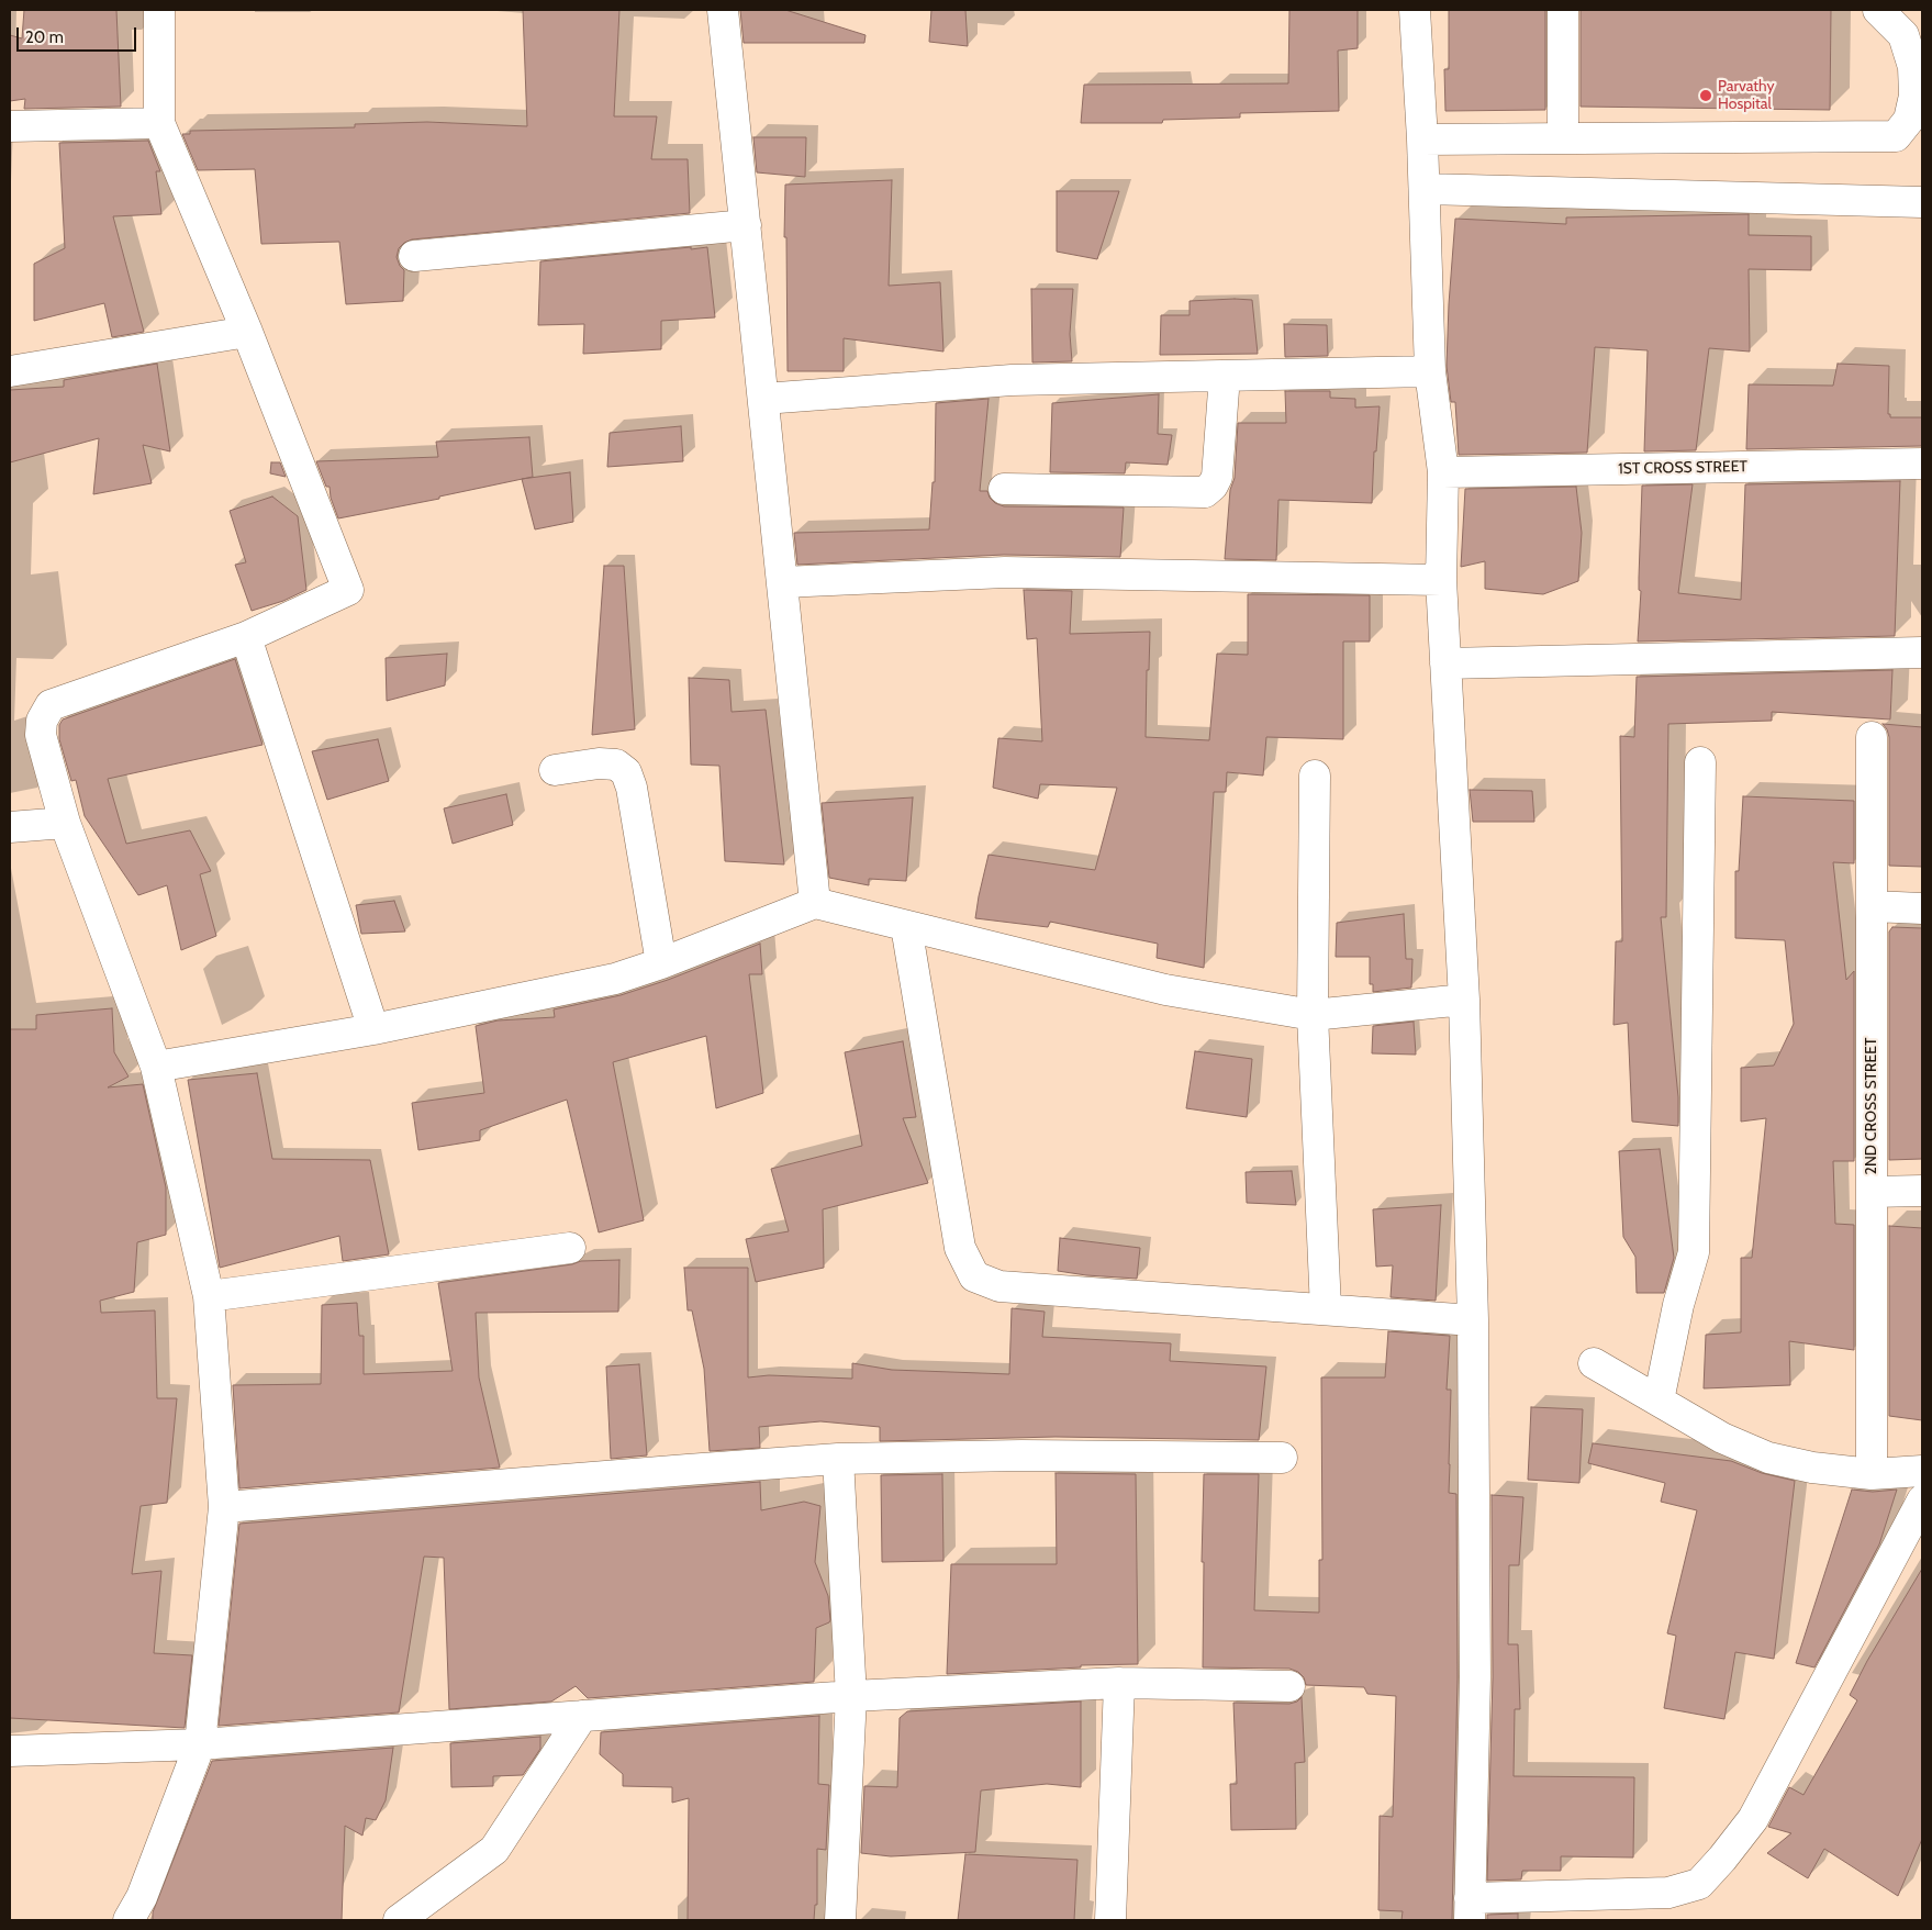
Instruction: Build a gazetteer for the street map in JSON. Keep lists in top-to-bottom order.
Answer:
{
  "streets": {
    "street": ["1ST CROSS STREET", "2ND CROSS STREET"]
  },
  "places": ["Parvathy Hospital"],
  "scale_bar": "20 m"
}
